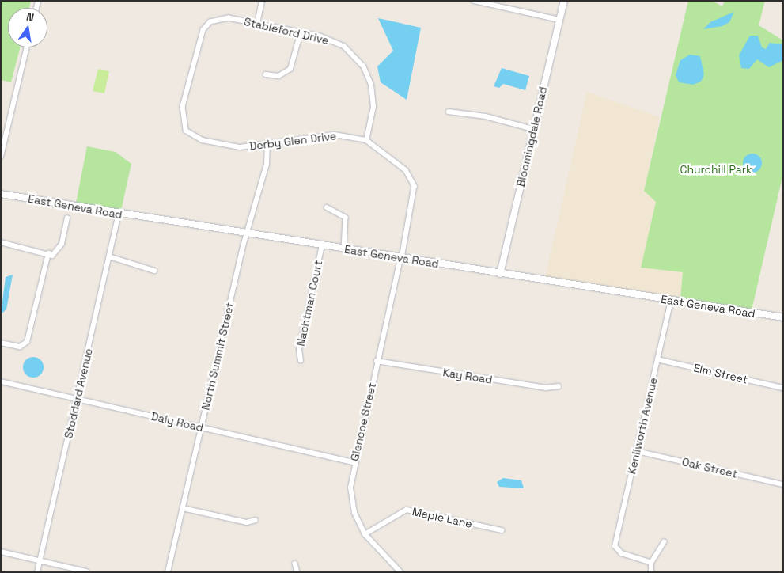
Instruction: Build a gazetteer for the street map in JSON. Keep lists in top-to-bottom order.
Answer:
{
  "streets": {
    "main road": ["Bloomingdale Road", "East Geneva Road"],
    "street": [
      "Stableford Drive",
      "Derby Glen Drive",
      "Nachtman Court",
      "North Summit Street",
      "Elm Street",
      "Kay Road",
      "Stoddard Avenue",
      "Daly Road",
      "Glencoe Street",
      "Kenilworth Avenue",
      "Oak Street",
      "Maple Lane"
    ]
  },
  "crossings": [
    ["Stableford Drive", "Derby Glen Drive"],
    ["Bloomingdale Road", "East Geneva Road"],
    ["Derby Glen Drive", "North Summit Street"],
    ["Derby Glen Drive", "Glencoe Street"],
    ["East Geneva Road", "Nachtman Court"],
    ["East Geneva Road", "North Summit Street"],
    ["East Geneva Road", "Stoddard Avenue"],
    ["East Geneva Road", "Glencoe Street"],
    ["East Geneva Road", "Kenilworth Avenue"],
    ["North Summit Street", "Daly Road"],
    ["Elm Street", "Kenilworth Avenue"],
    ["Kay Road", "Glencoe Street"],
    ["Stoddard Avenue", "Daly Road"],
    ["Daly Road", "Glencoe Street"],
    ["Glencoe Street", "Maple Lane"],
    ["Kenilworth Avenue", "Oak Street"]
  ],
  "parks": ["Churchill Park"],
  "north": "top"
}
